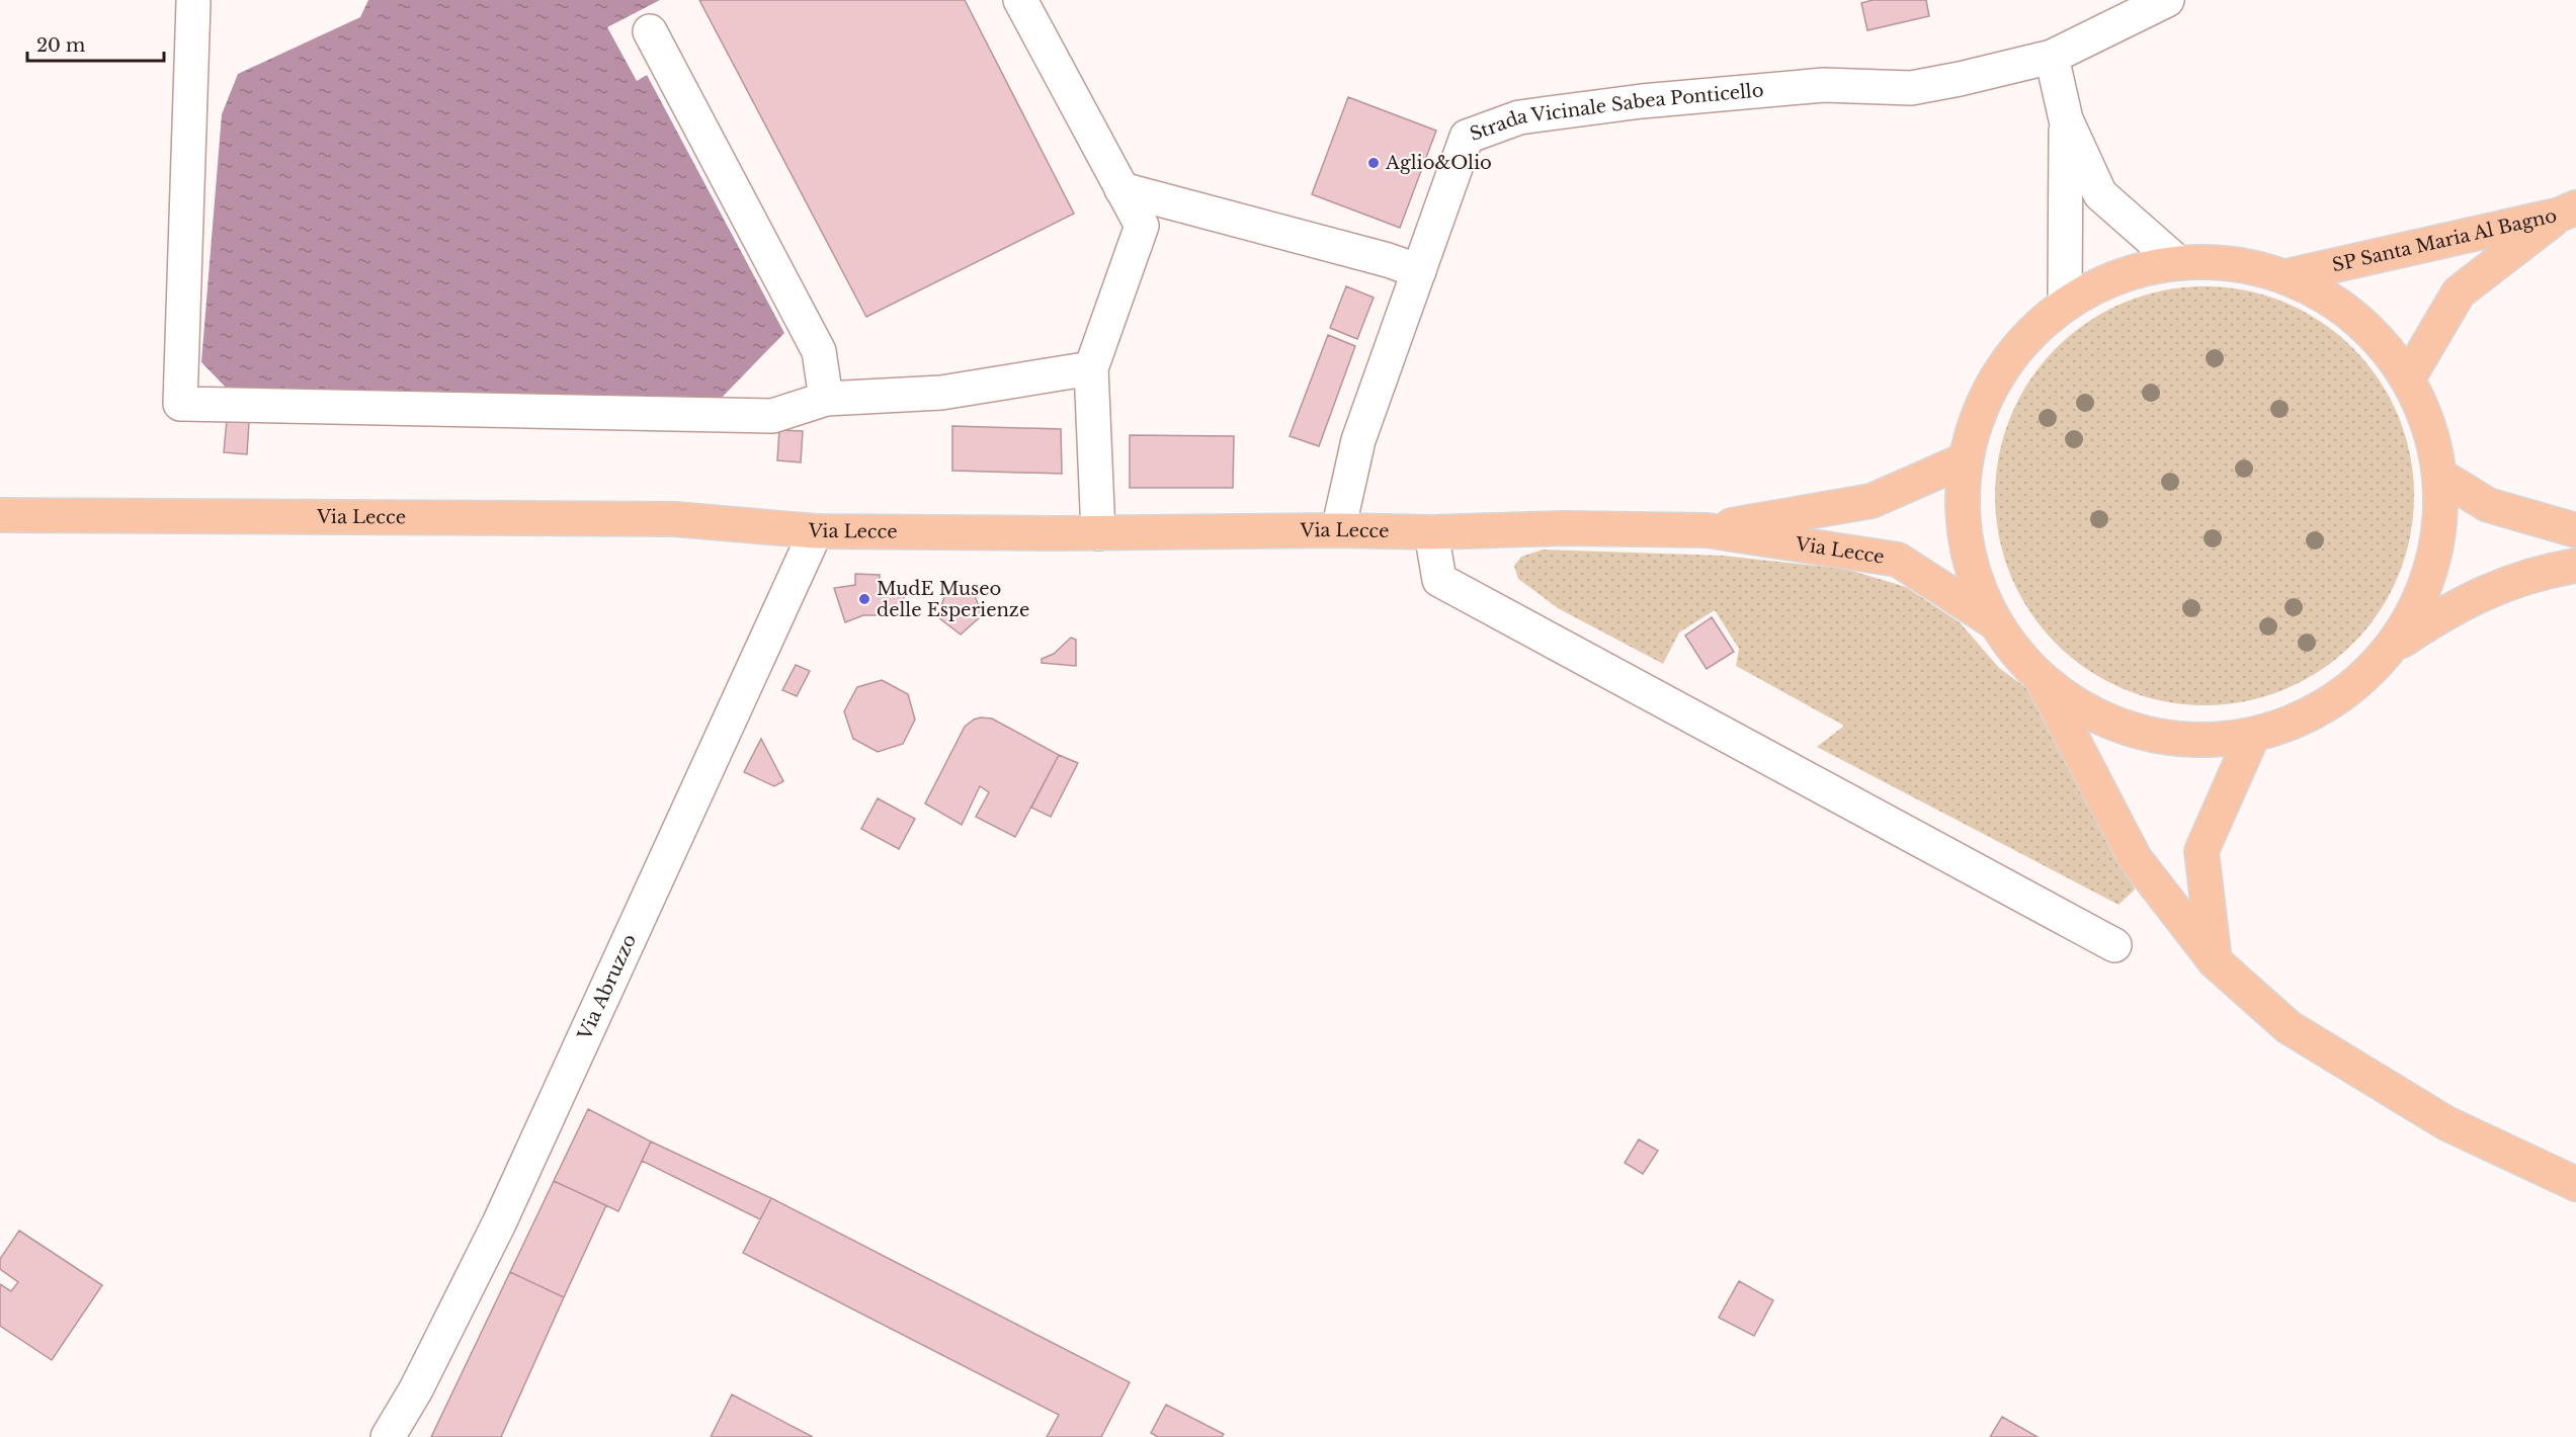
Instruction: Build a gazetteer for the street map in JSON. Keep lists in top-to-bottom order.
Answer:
{
  "streets": {
    "main road": ["SP Santa Maria Al Bagno", "Via Lecce"],
    "street": ["Strada Vicinale Sabea Ponticello", "Via Abruzzo"]
  },
  "crossings": [
    ["Strada Vicinale Sabea Ponticello", "Via Lecce"],
    ["Via Lecce", "Via Abruzzo"]
  ],
  "places": ["Aglio&Olio", "MudE Museo delle Esperienze"],
  "scale_bar": "20 m"
}
